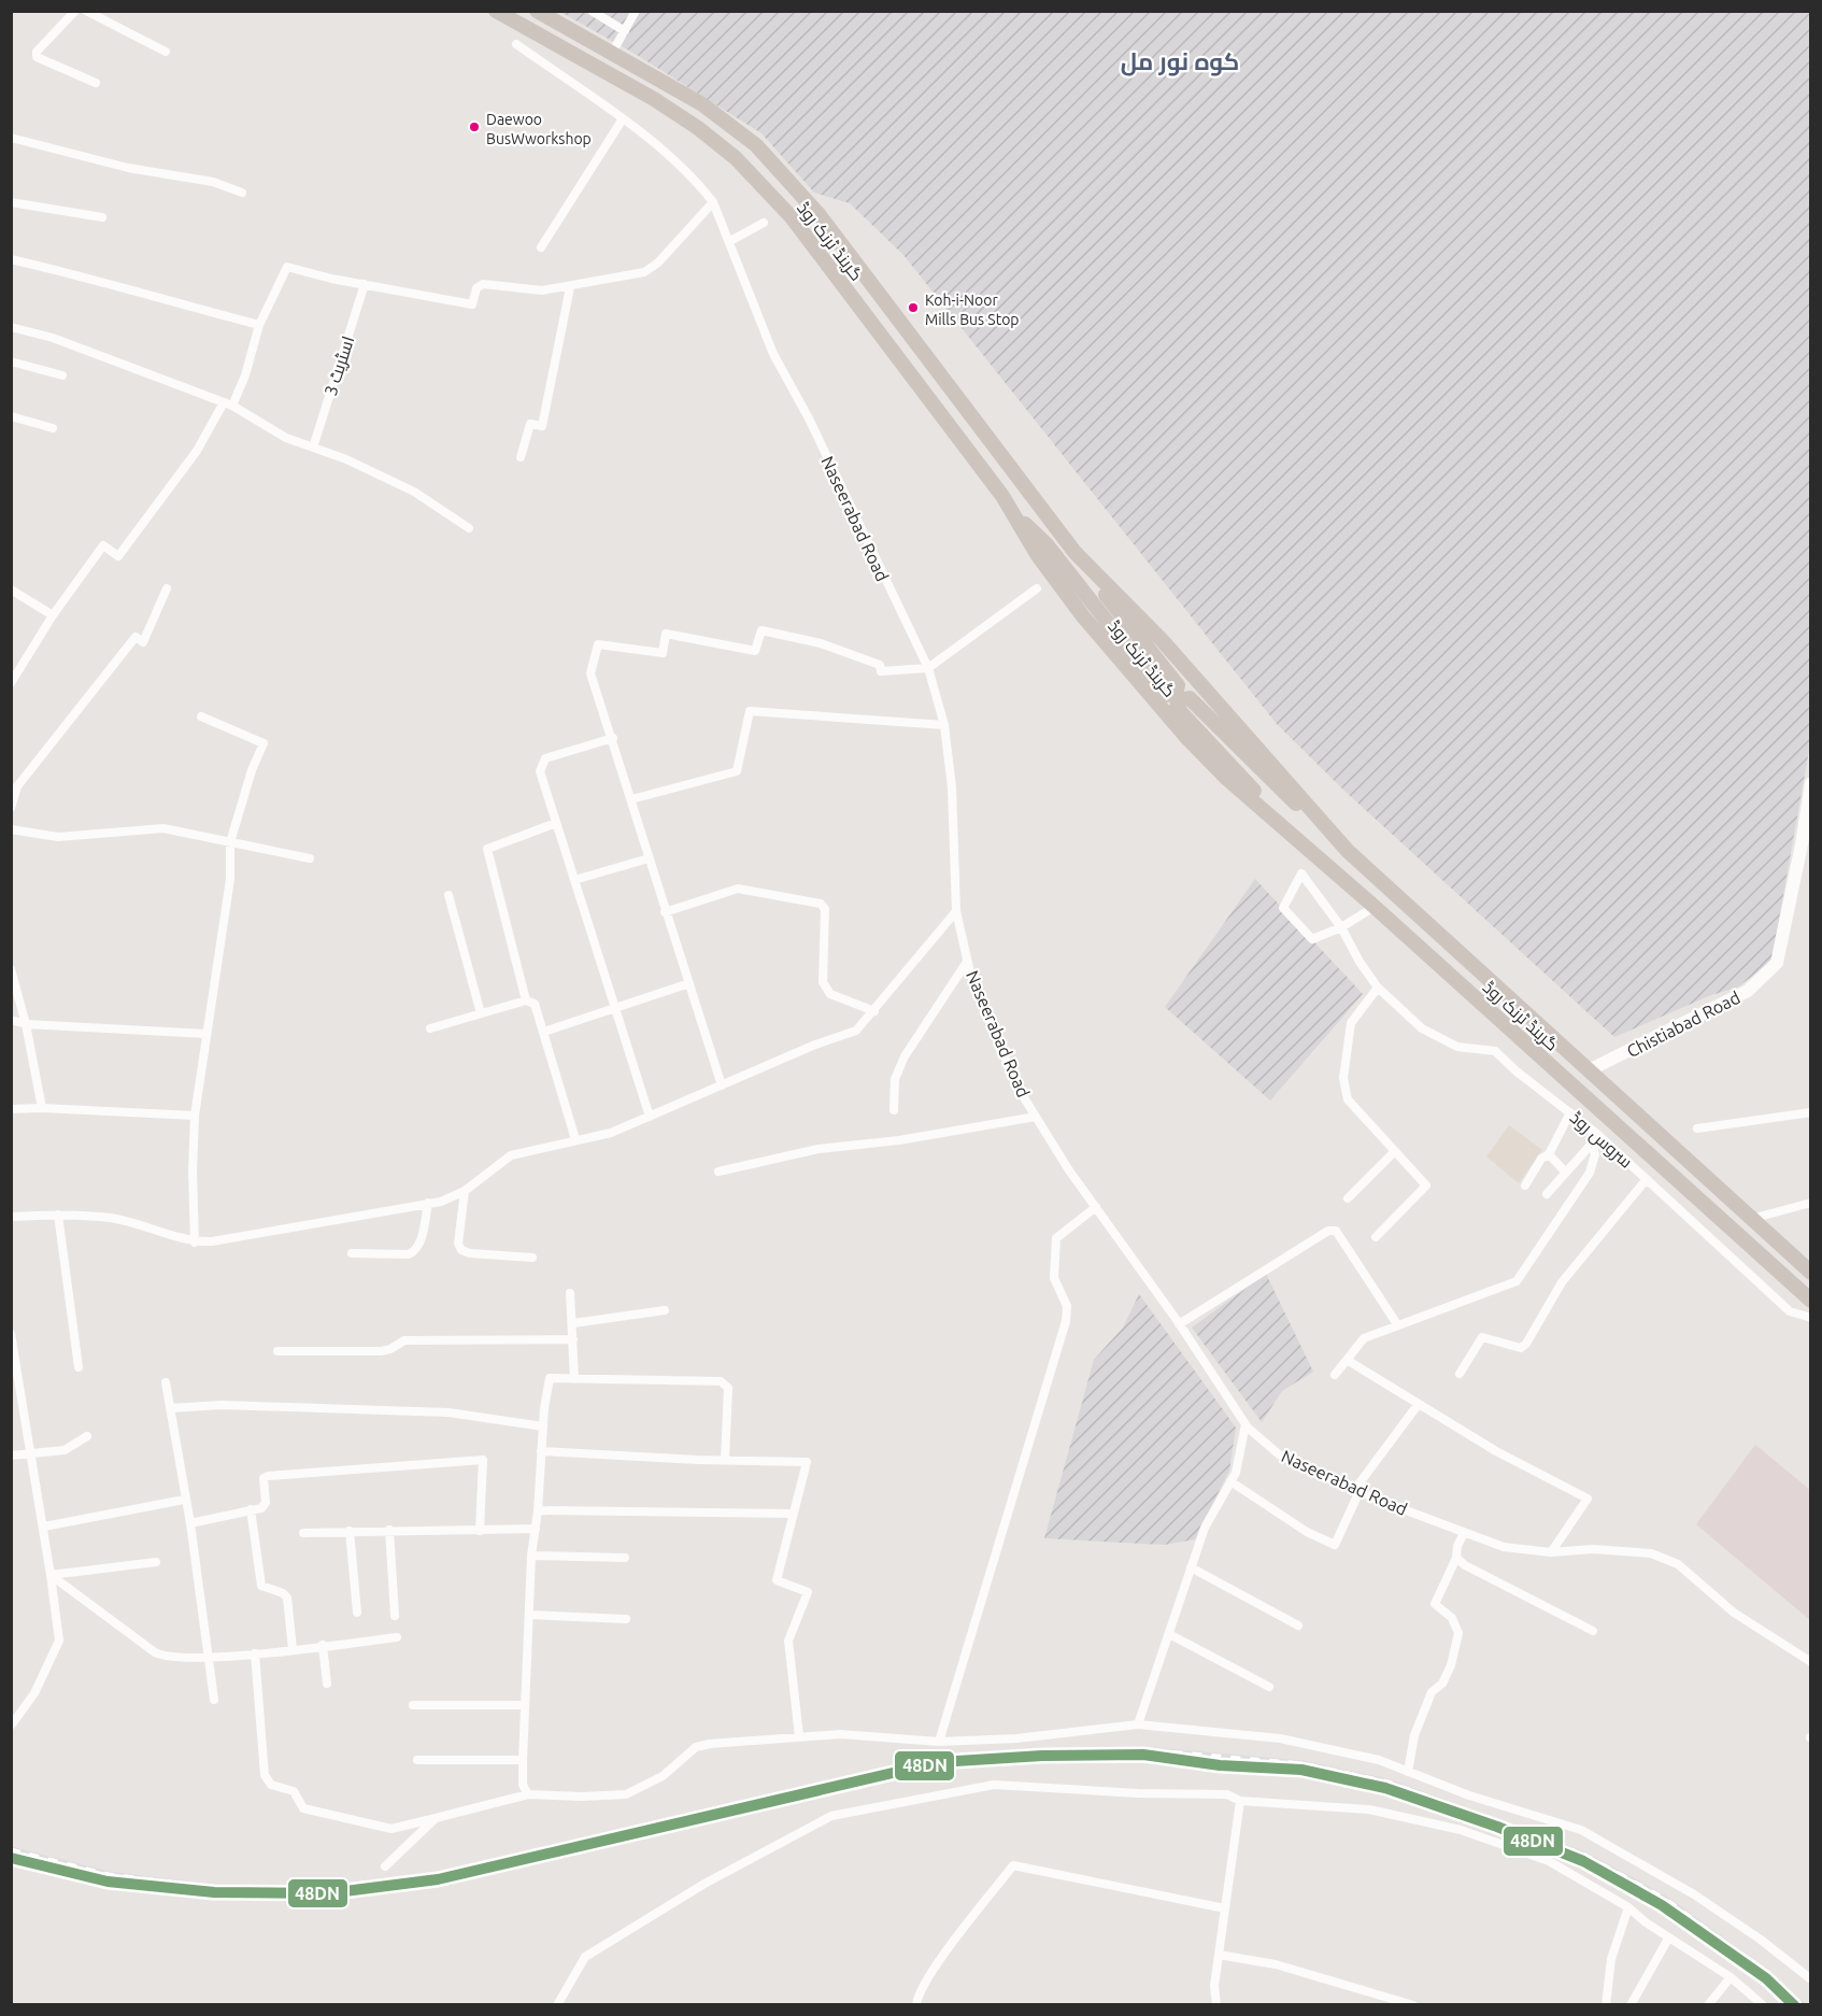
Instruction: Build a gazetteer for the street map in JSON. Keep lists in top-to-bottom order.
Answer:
{
  "streets": {
    "highway": ["گرینڈ ٹرنک روڈ"],
    "main road": ["Chistiabad Road"],
    "street": ["اسٹریٹ 3", "Naseerabad Road", "سروس روڈ"]
  },
  "crossings": [
    ["گرینڈ ٹرنک روڈ", "Chistiabad Road"]
  ],
  "districts": ["کوہ نور مل"],
  "places": ["Daewoo BusWworkshop", "Koh-i-Noor Mills Bus Stop"],
  "lines": ["transit line 48DN"]
}
